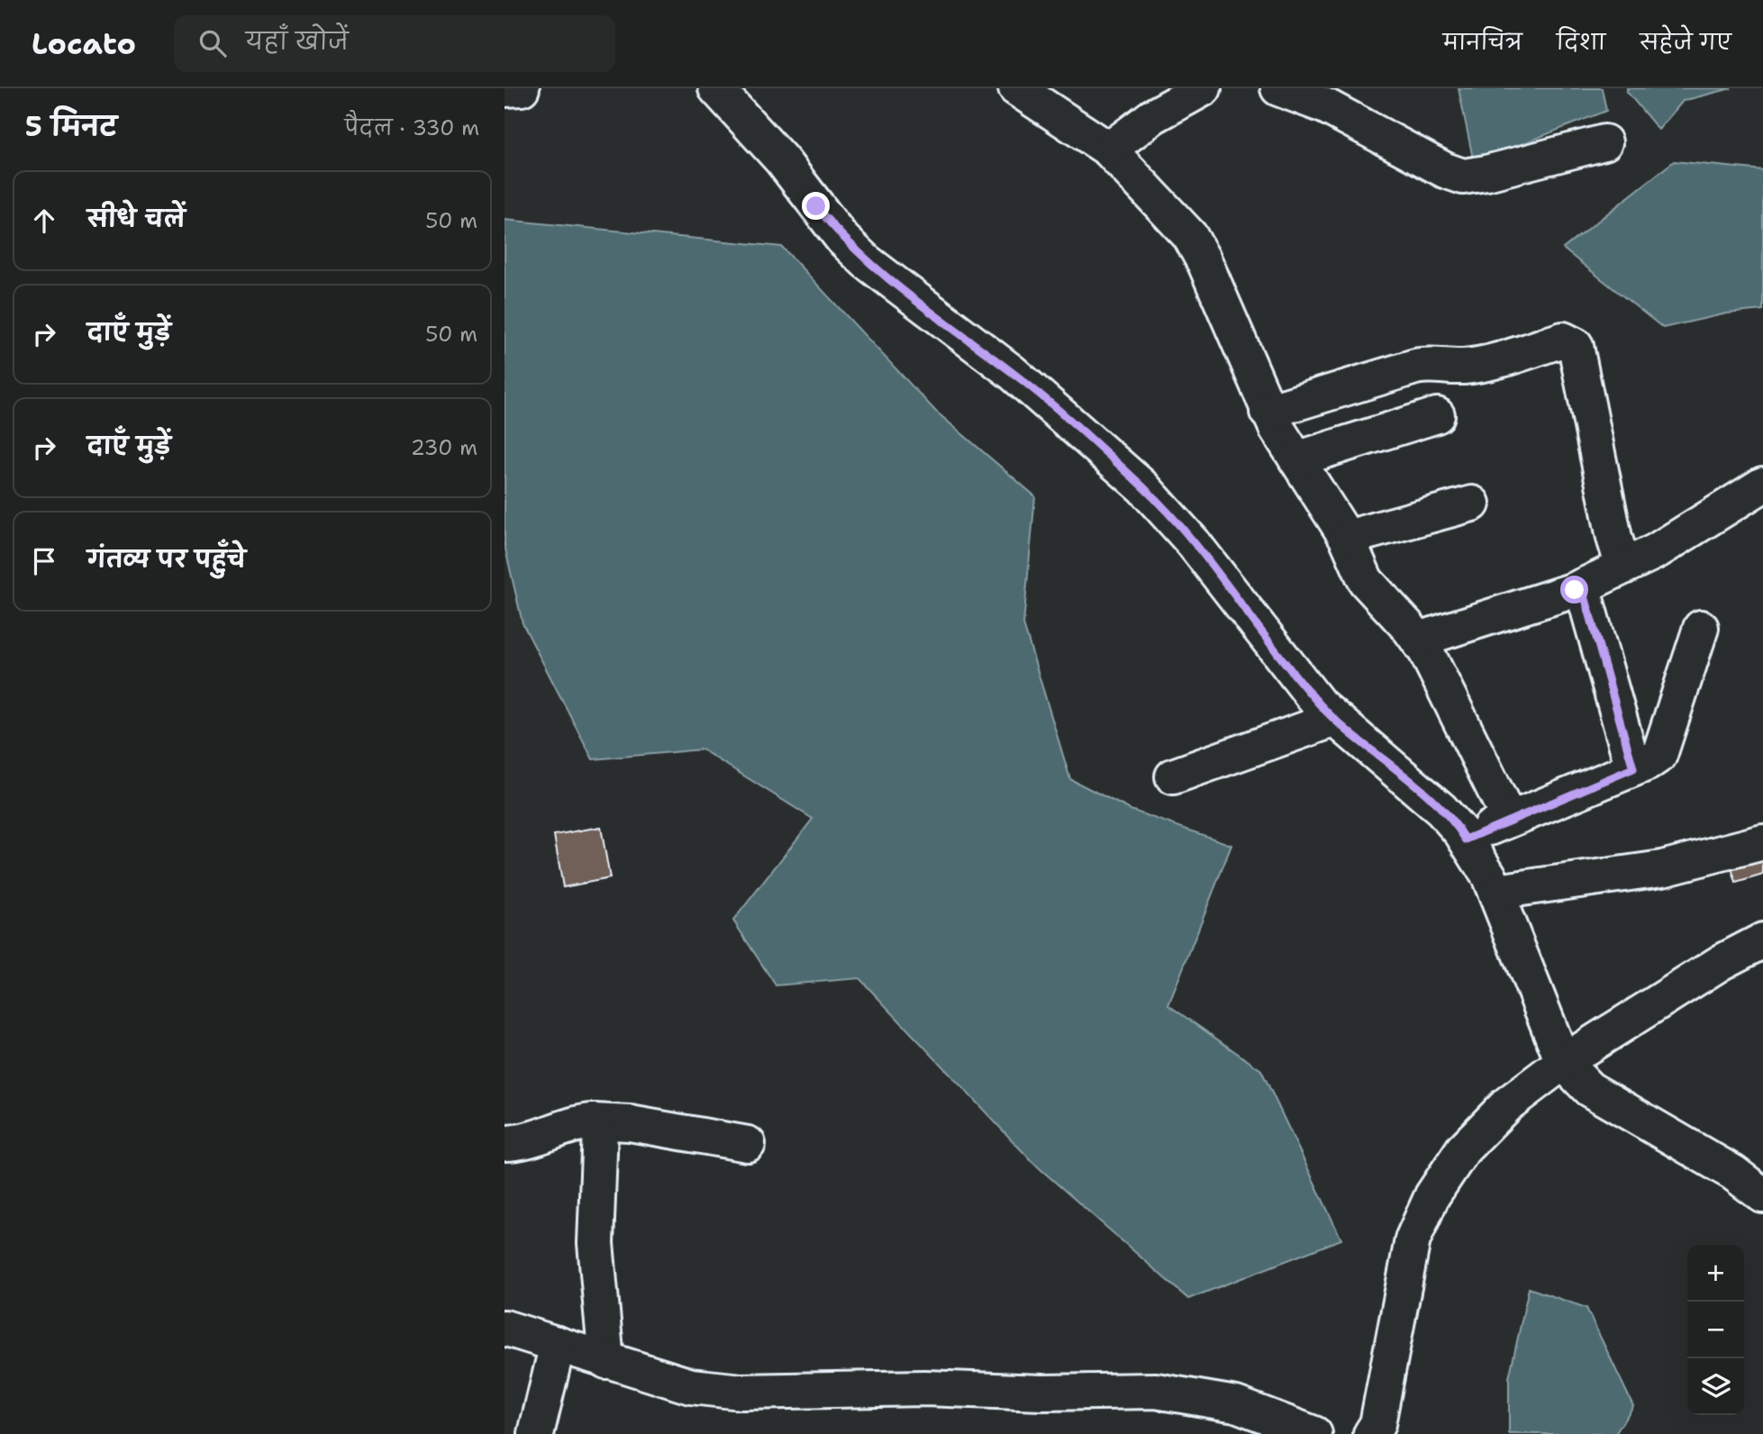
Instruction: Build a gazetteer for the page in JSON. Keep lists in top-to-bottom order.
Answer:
{
  "page": {
    "header": "Locato",
    "search": "यहाँ खोजें",
    "nav": ["मानचित्र", "दिशा", "सहेजे गए"],
    "heading": ["5 मिनट", "पैदल · 330 m"],
    "list": [
      ["सीधे चलें", "50 m"],
      ["दाएँ मुड़ें", "50 m"],
      ["दाएँ मुड़ें", "230 m"],
      "गंतव्य पर पहुँचे"
    ],
    "map_buttons": ["+", "−"]
  }
}
